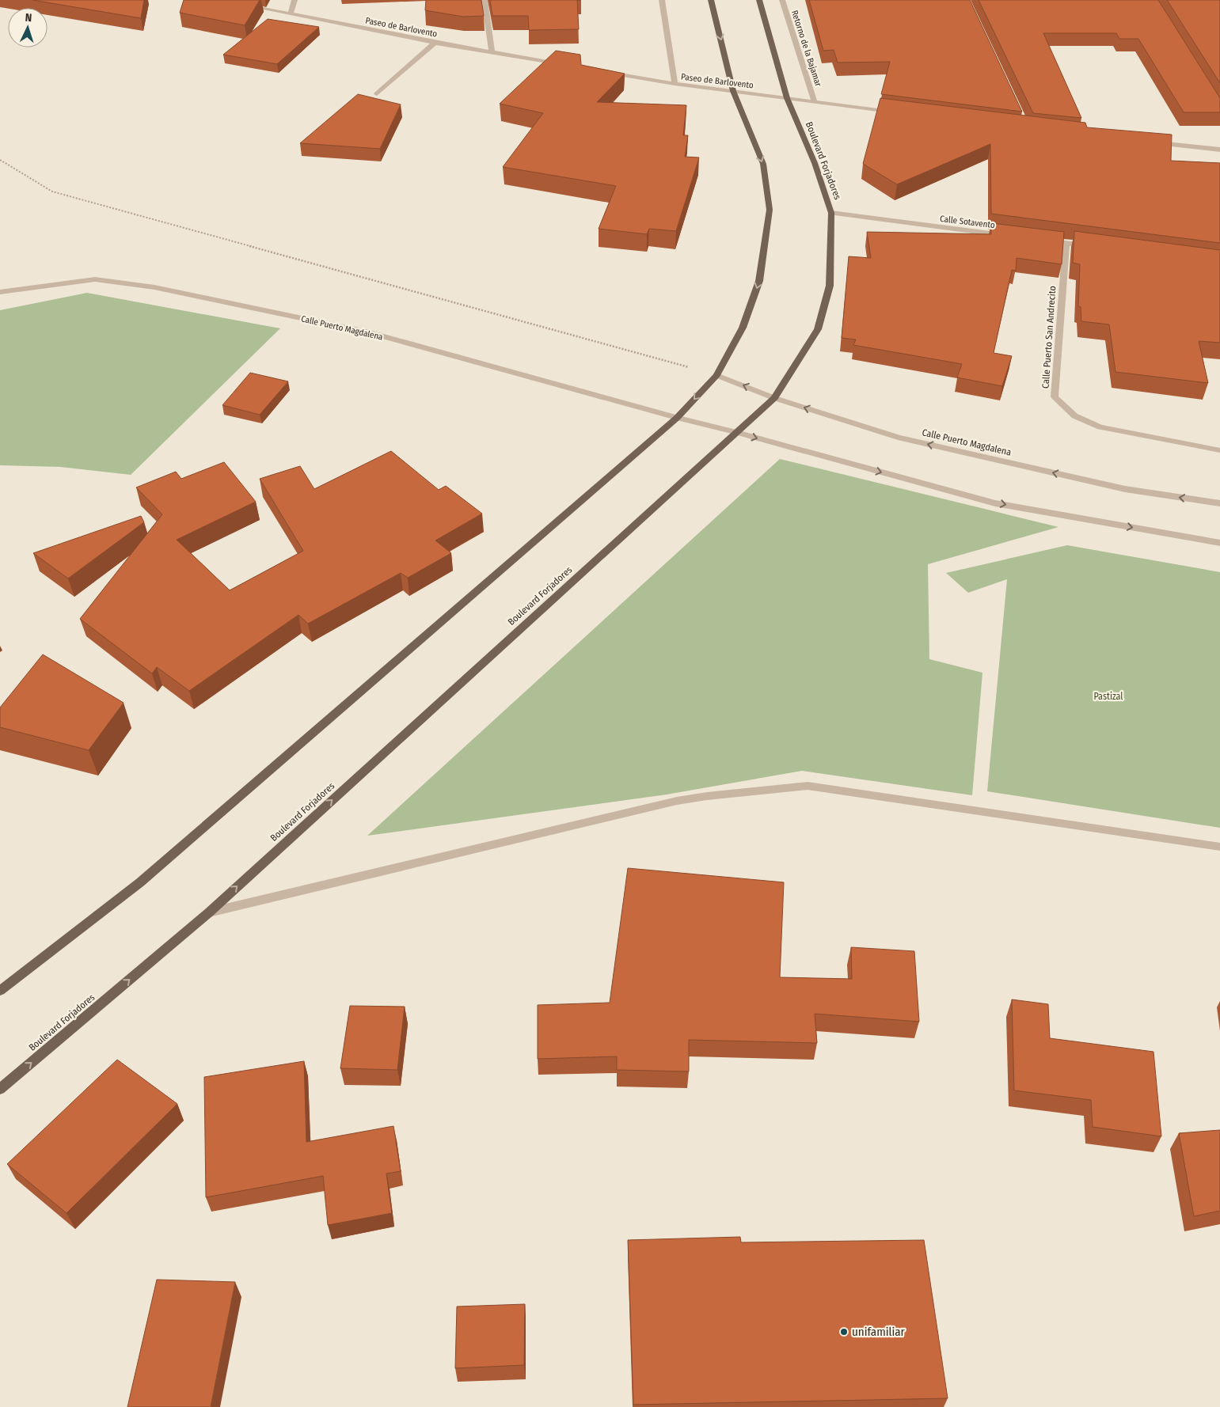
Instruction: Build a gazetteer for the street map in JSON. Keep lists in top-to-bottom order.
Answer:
{
  "streets": {
    "main road": ["Boulevard Forjadores"],
    "street": [
      "Paseo de Barlovento",
      "Retorno de la Bajamar",
      "Calle Sotavento",
      "Calle Puerto Magdalena",
      "Calle Puerto San Andrecito"
    ]
  },
  "crossings": [
    ["Paseo de Barlovento", "Retorno de la Bajamar"],
    ["Paseo de Barlovento", "Boulevard Forjadores"],
    ["Boulevard Forjadores", "Calle Sotavento"],
    ["Boulevard Forjadores", "Calle Puerto Magdalena"]
  ],
  "parks": ["Pastizal"],
  "places": ["unifamiliar"],
  "north": "top"
}
